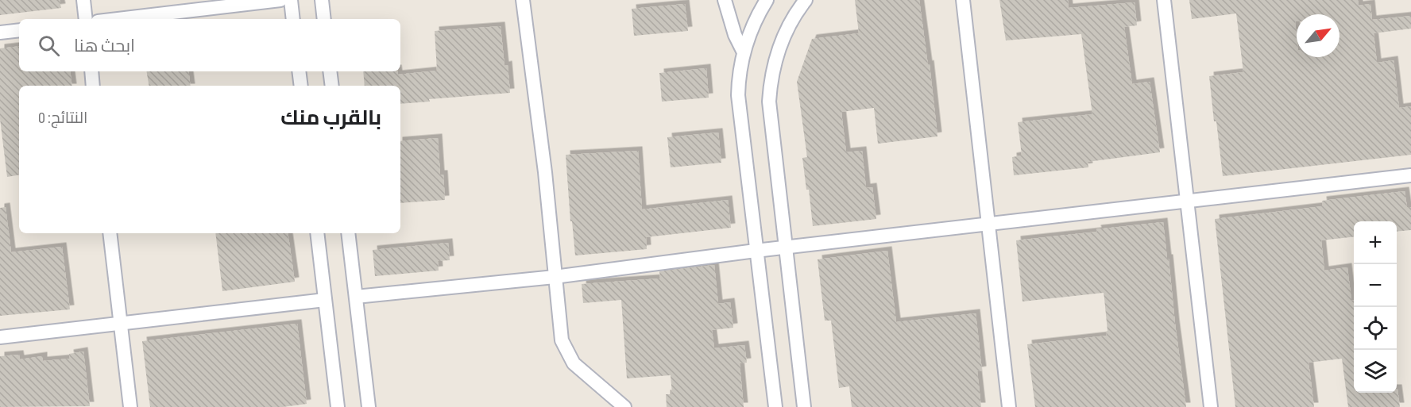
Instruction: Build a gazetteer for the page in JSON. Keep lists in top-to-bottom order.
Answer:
{
  "north": "top right",
  "page": {
    "search": "ابحث هنا",
    "heading": ["بالقرب منك", "النتائج: 0"],
    "map_buttons": ["+", "−"]
  }
}
